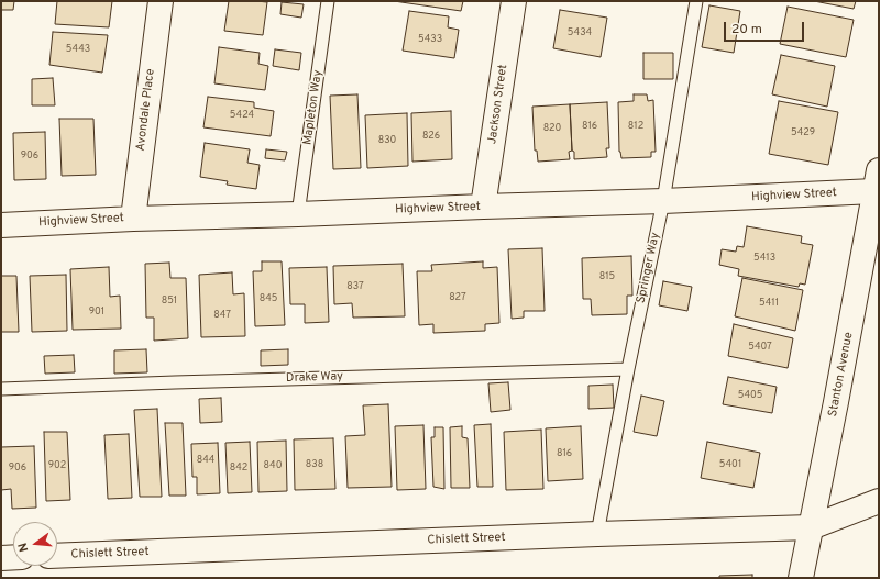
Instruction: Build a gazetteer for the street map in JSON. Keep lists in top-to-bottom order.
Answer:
{
  "streets": {
    "street": [
      "Jackson Street",
      "Avondale Place",
      "Highview Street",
      "Stanton Avenue",
      "Chislett Street"
    ],
    "lane": ["Mapleton Way", "Springer Way", "Drake Way"]
  },
  "crossings": [
    ["Jackson Street", "Highview Street"],
    ["Mapleton Way", "Highview Street"],
    ["Avondale Place", "Highview Street"],
    ["Highview Street", "Springer Way"],
    ["Highview Street", "Stanton Avenue"],
    ["Springer Way", "Drake Way"],
    ["Springer Way", "Chislett Street"],
    ["Stanton Avenue", "Chislett Street"]
  ],
  "house_numbers": [
    "5434",
    "5433",
    "5443",
    "5424",
    "816",
    "812",
    "820",
    "5429",
    "826",
    "830",
    "906",
    "5413",
    "815",
    "837",
    "827",
    "845",
    "851",
    "5411",
    "901",
    "847",
    "5407",
    "5405",
    "816",
    "844",
    "838",
    "5401",
    "902",
    "840",
    "906",
    "842"
  ],
  "scale_bar": "20 m",
  "north": "left"
}
